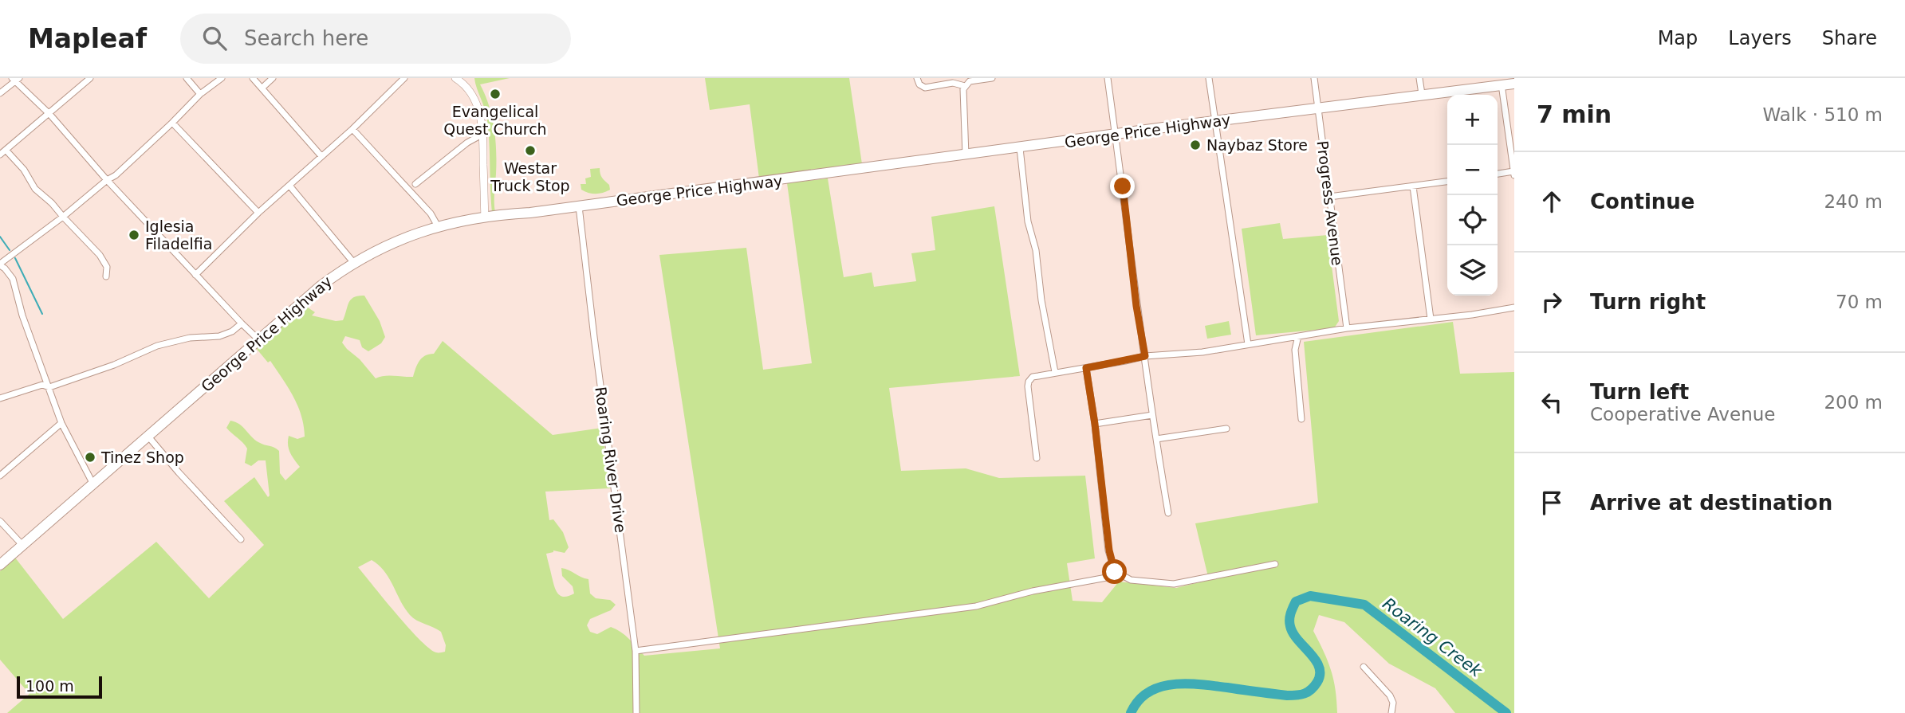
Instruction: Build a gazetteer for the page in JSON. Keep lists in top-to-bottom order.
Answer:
{
  "streets": {
    "highway": ["George Price Highway"],
    "street": ["Progress Avenue", "Roaring River Drive"]
  },
  "crossings": [
    ["George Price Highway", "Progress Avenue"],
    ["George Price Highway", "Roaring River Drive"]
  ],
  "water": ["Roaring Creek"],
  "places": [
    "Evangelical Quest Church",
    "Naybaz Store",
    "Westar Truck Stop",
    "Iglesia Filadelfia",
    "Tinez Shop"
  ],
  "scale_bar": "100 m",
  "page": {
    "header": "Mapleaf",
    "search": "Search here",
    "nav": ["Map", "Layers", "Share"],
    "heading": ["7 min", "Walk · 510 m"],
    "map_buttons": ["+", "−"],
    "list": [
      ["Continue", "240 m"],
      ["Turn right", "70 m"],
      ["Turn left", "Cooperative Avenue", "200 m"],
      "Arrive at destination"
    ],
    "scale": "100 m"
  }
}
